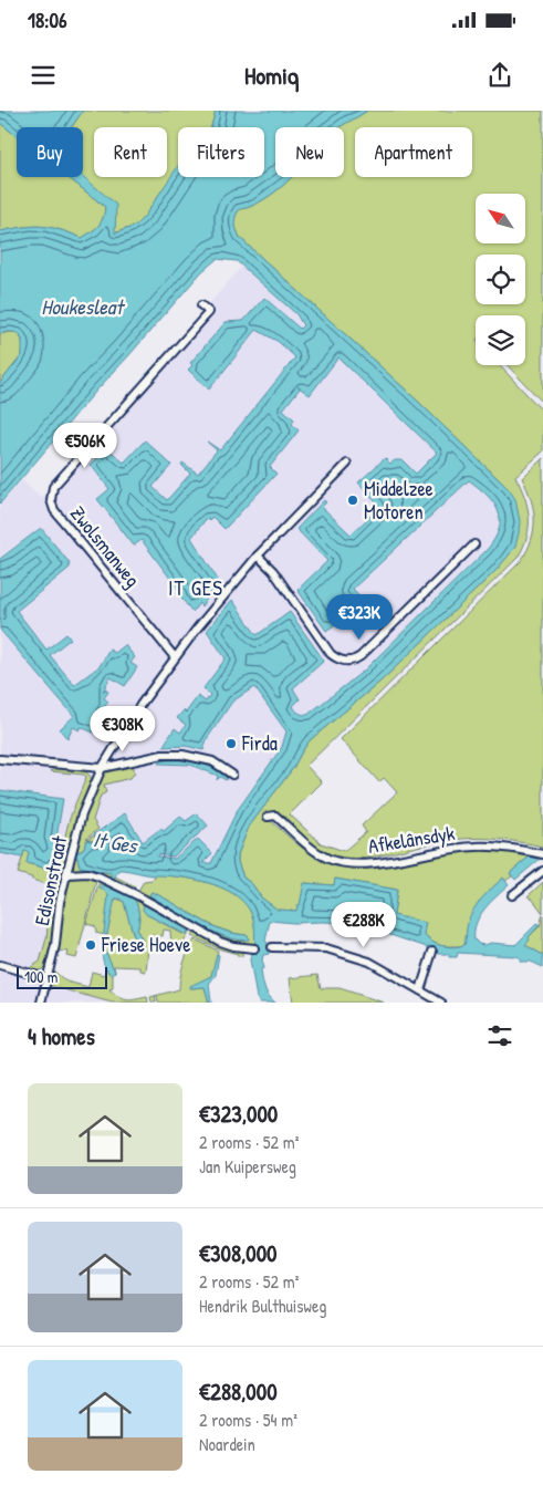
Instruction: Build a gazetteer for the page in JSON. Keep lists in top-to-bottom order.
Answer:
{
  "streets": {
    "street": ["Zwolsmanweg", "Afkelânsdyk", "Edisonstraat"]
  },
  "crossings": [
    ["Zwolsmanweg", "Edisonstraat"]
  ],
  "districts": ["IT GES"],
  "water": ["Houkesleat", "It Ges"],
  "places": ["Middelzee Motoren", "Firda", "Friese Hoeve"],
  "scale_bar": "100 m",
  "north": "top left",
  "page": {
    "status": "18:06",
    "header": "Homiq",
    "chip": [
      "Buy",
      "Rent",
      "Filters",
      "New",
      "Apartment"
    ],
    "price": [
      "€506K",
      "€323K",
      "€308K",
      "€288K"
    ],
    "scale": "100 m",
    "heading": "4 homes",
    "list": [
      {
        "name": "€323,000",
        "note": "2 rooms · 52 m² · Jan Kuipersweg"
      },
      {
        "name": "€308,000",
        "note": "2 rooms · 52 m² · Hendrik Bulthuisweg"
      },
      {
        "name": "€288,000",
        "note": "2 rooms · 54 m² · Noardein"
      }
    ]
  }
}
